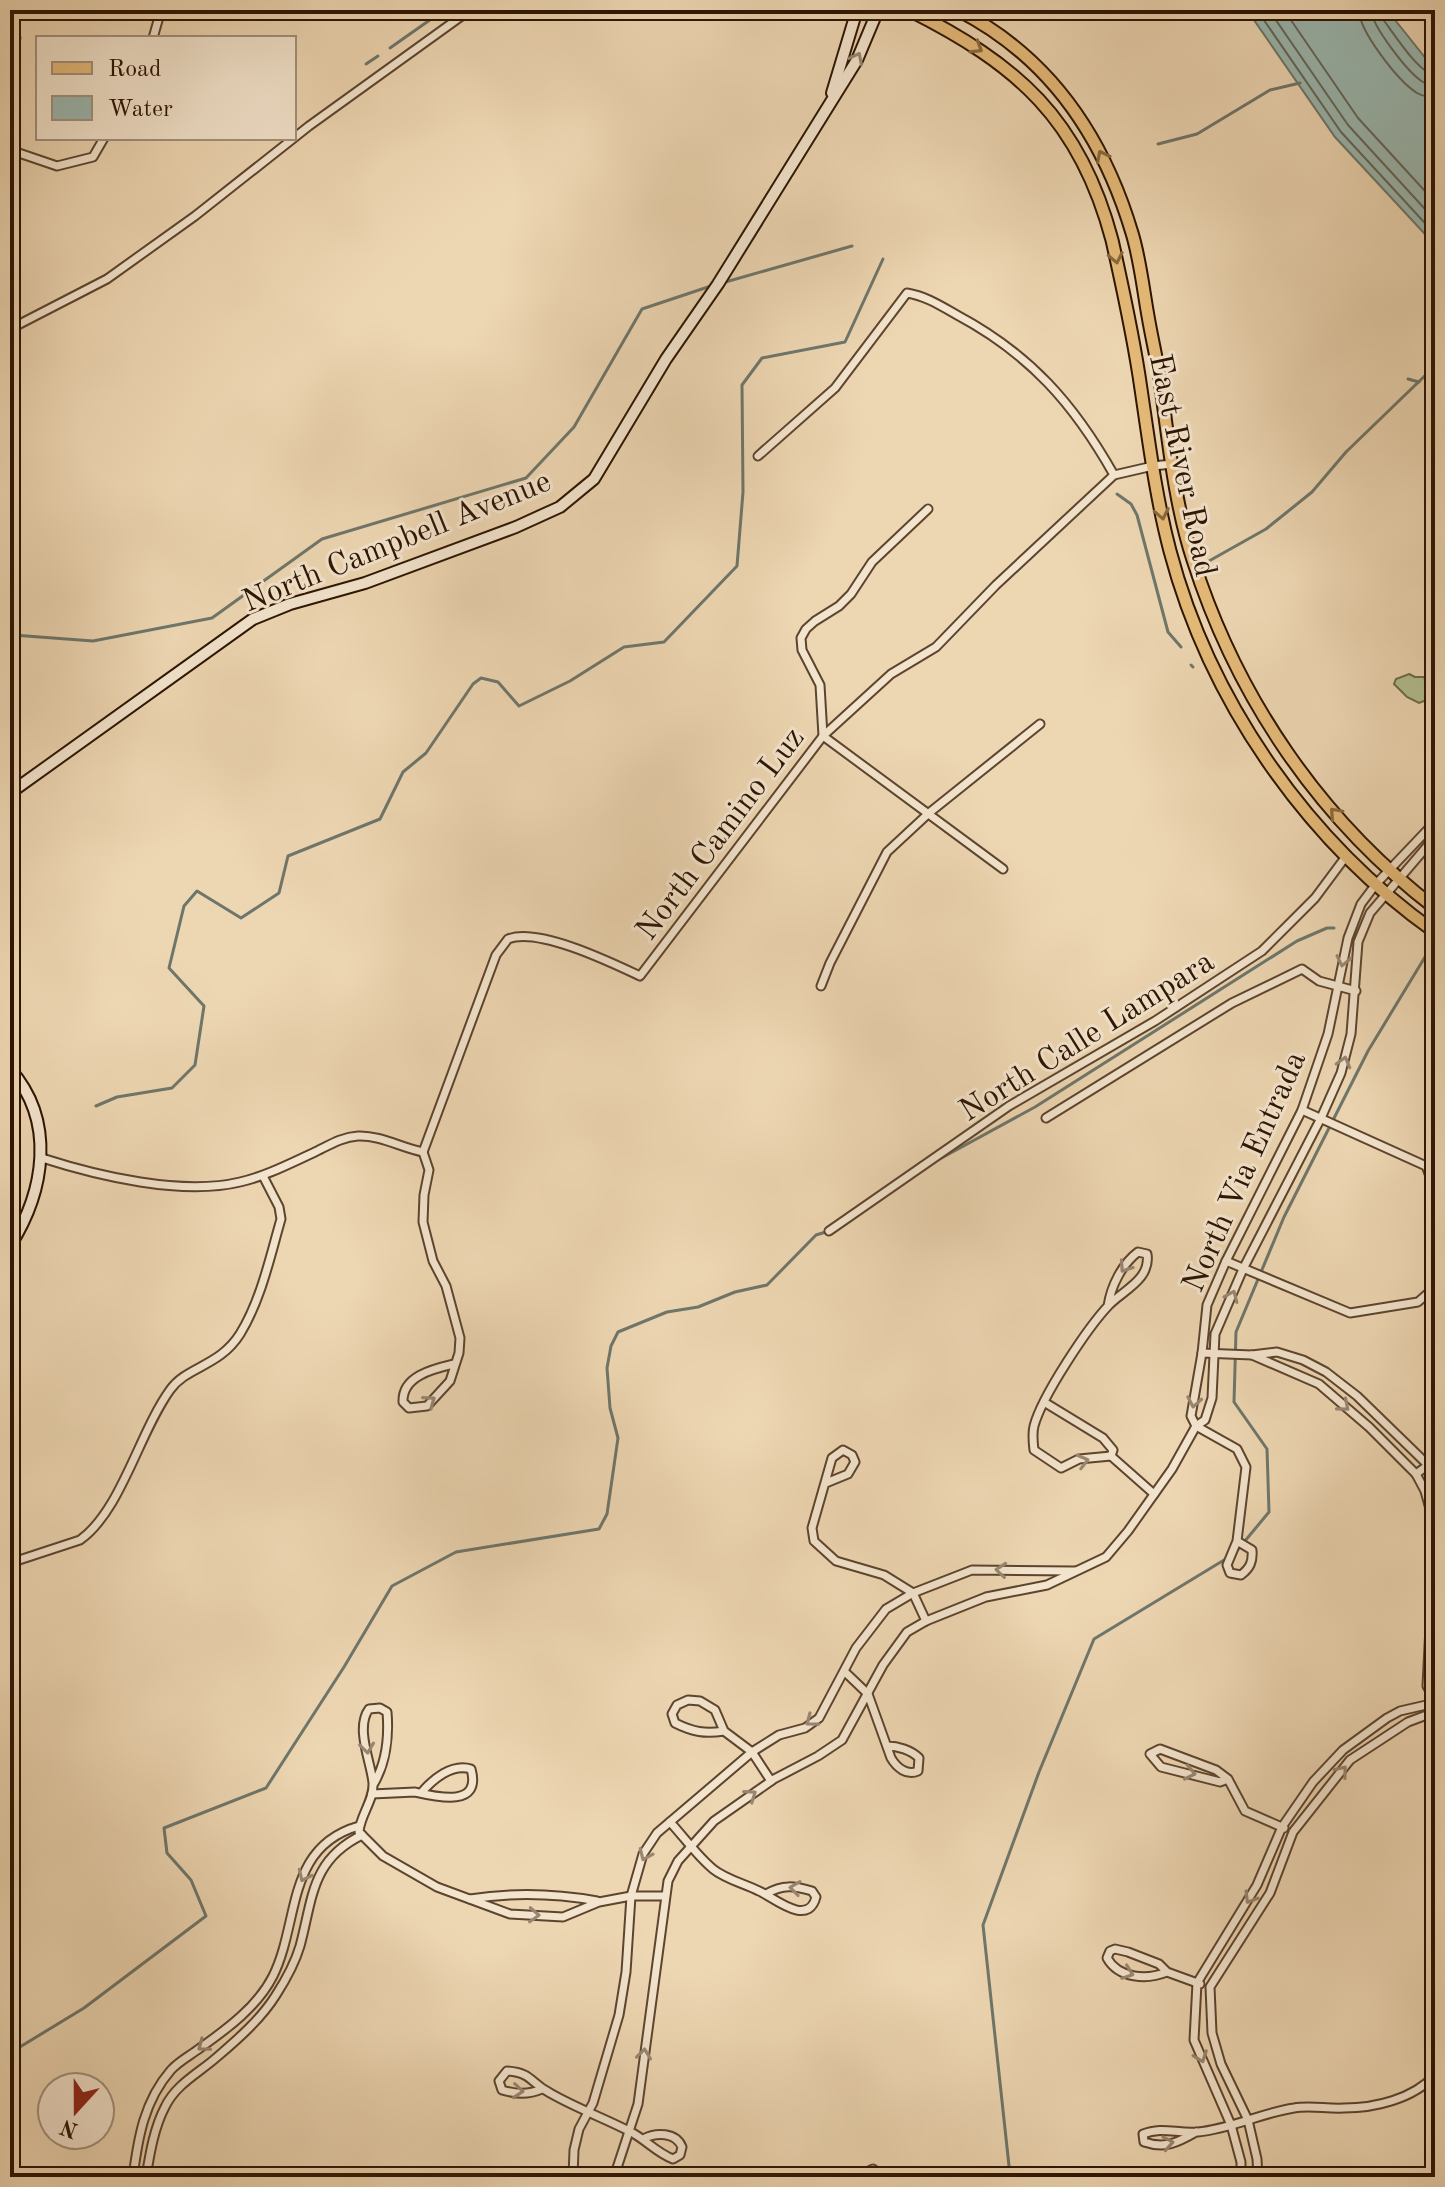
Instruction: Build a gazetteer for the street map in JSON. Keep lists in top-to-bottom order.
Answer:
{
  "streets": {
    "main road": ["East River Road", "North Campbell Avenue"],
    "street": ["North Camino Luz", "North Calle Lampara", "North Via Entrada"]
  },
  "crossings": [
    ["East River Road", "North Camino Luz"],
    ["East River Road", "North Calle Lampara"],
    ["East River Road", "North Via Entrada"],
    ["North Calle Lampara", "North Via Entrada"]
  ],
  "legend": ["Road", "Water"],
  "north": "bottom"
}
